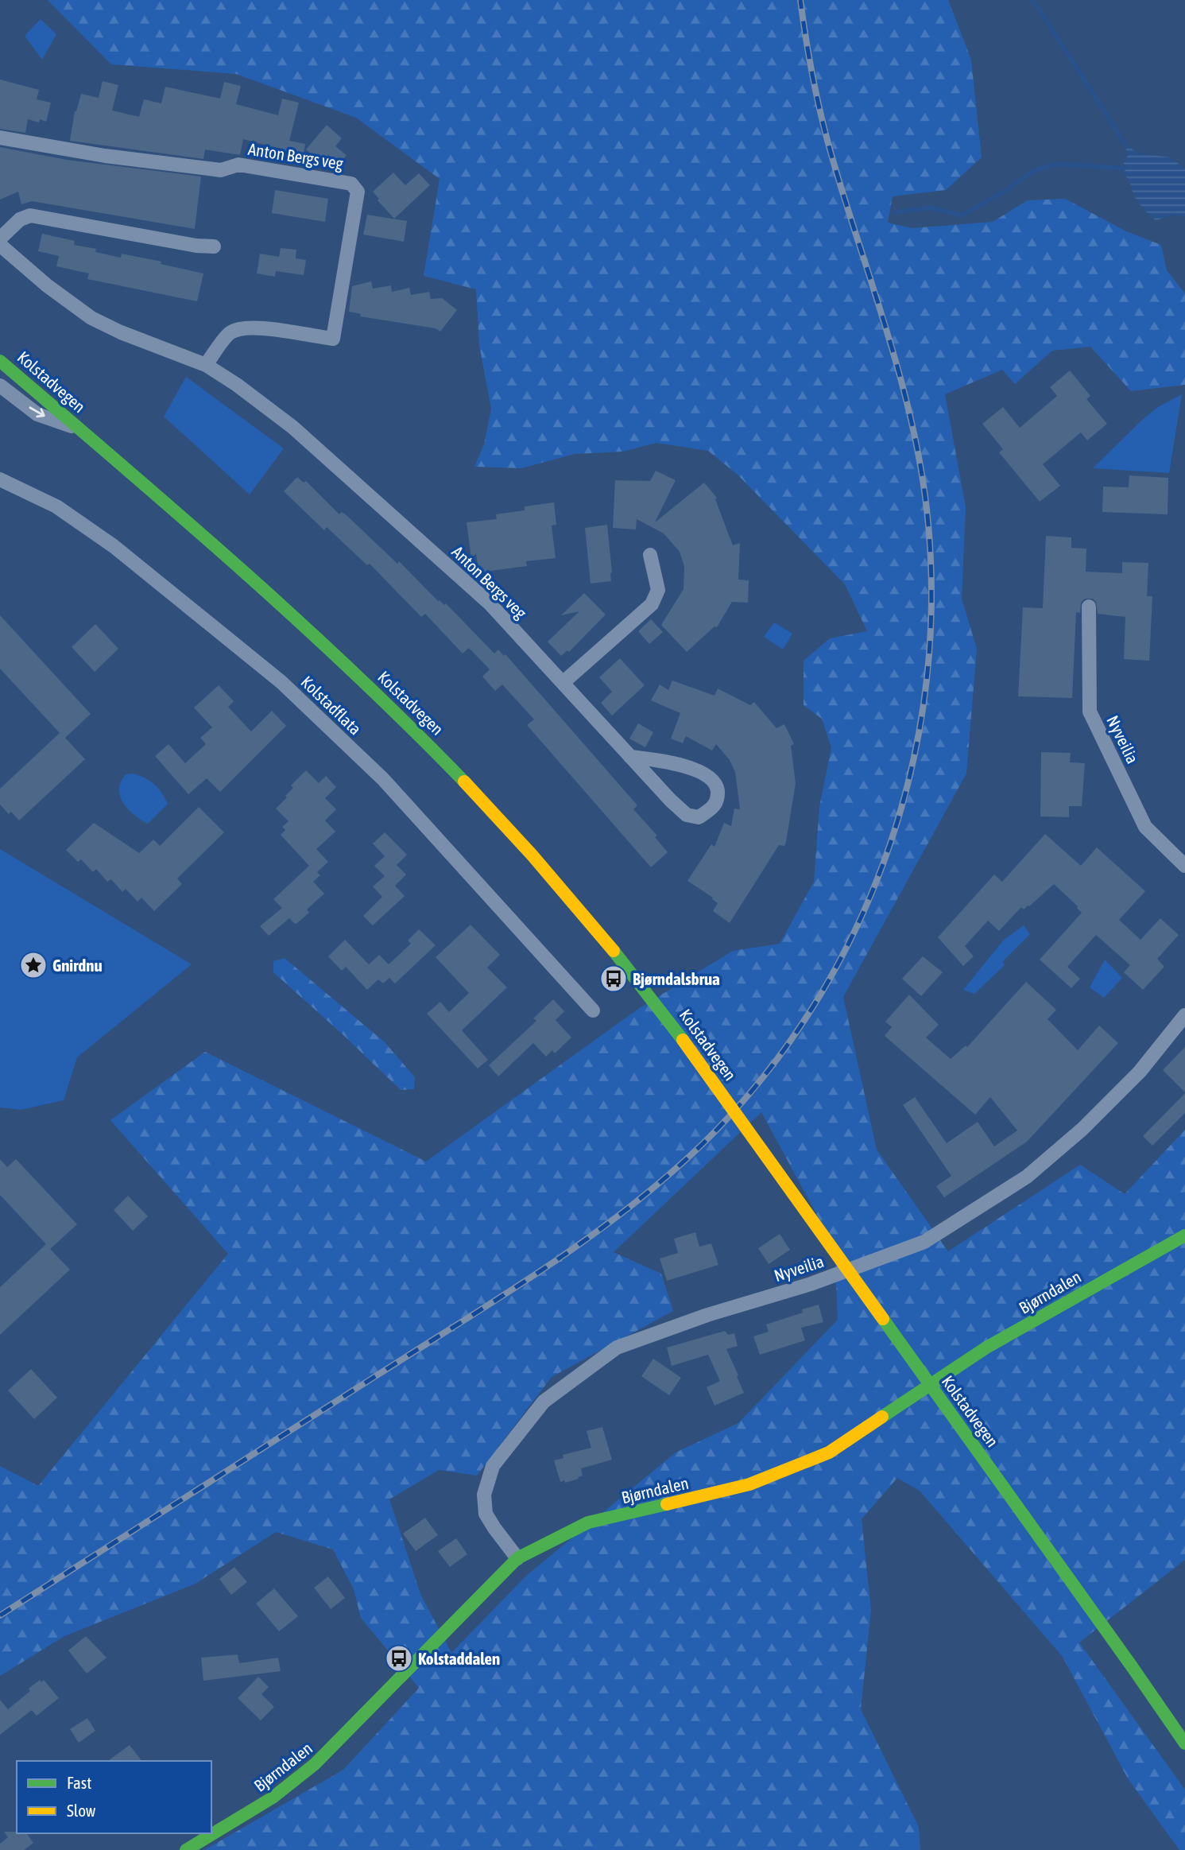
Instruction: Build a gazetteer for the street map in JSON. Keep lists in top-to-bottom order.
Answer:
{
  "streets": {
    "main road": ["Kolstadvegen", "Bjørndalen"],
    "street": ["Anton Bergs veg", "Kolstadflata", "Nyveilia"]
  },
  "crossings": [
    ["Nyveilia", "Bjørndalen"]
  ],
  "places": {
    "place": ["Gnirdnu"],
    "bus stop": ["Bjørndalsbrua", "Kolstaddalen"]
  },
  "legend": ["Fast", "Slow"]
}
